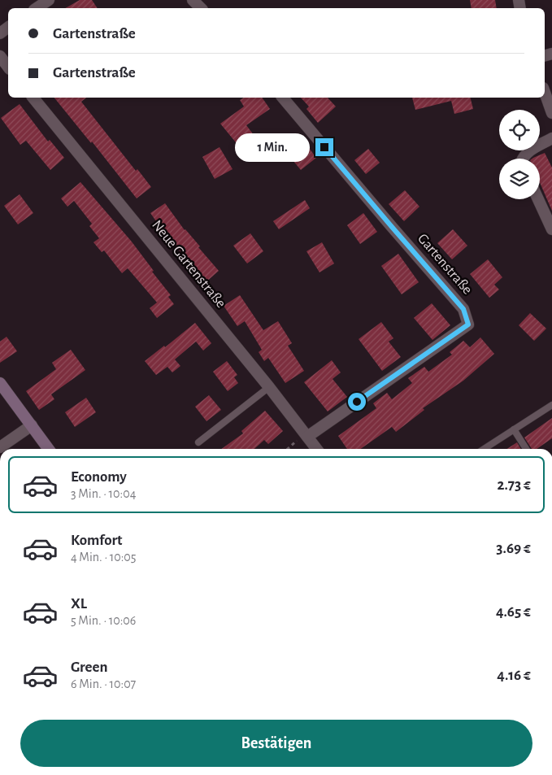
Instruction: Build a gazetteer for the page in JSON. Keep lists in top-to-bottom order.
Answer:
{
  "streets": {
    "street": ["Neue Gartenstraße", "Gartenstraße"]
  },
  "crossings": [
    ["Neue Gartenstraße", "Gartenstraße"]
  ],
  "page": {
    "banner": ["Gartenstraße", "Gartenstraße"],
    "bubble": "1 Min.",
    "list": [
      {
        "name": "Economy",
        "note": "3 Min. · 10:04",
        "value": "2.73 €"
      },
      {
        "name": "Komfort",
        "note": "4 Min. · 10:05",
        "value": "3.69 €"
      },
      {
        "name": "XL",
        "note": "5 Min. · 10:06",
        "value": "4.65 €"
      },
      {
        "name": "Green",
        "note": "6 Min. · 10:07",
        "value": "4.16 €"
      }
    ],
    "buttons": "Bestätigen"
  }
}
